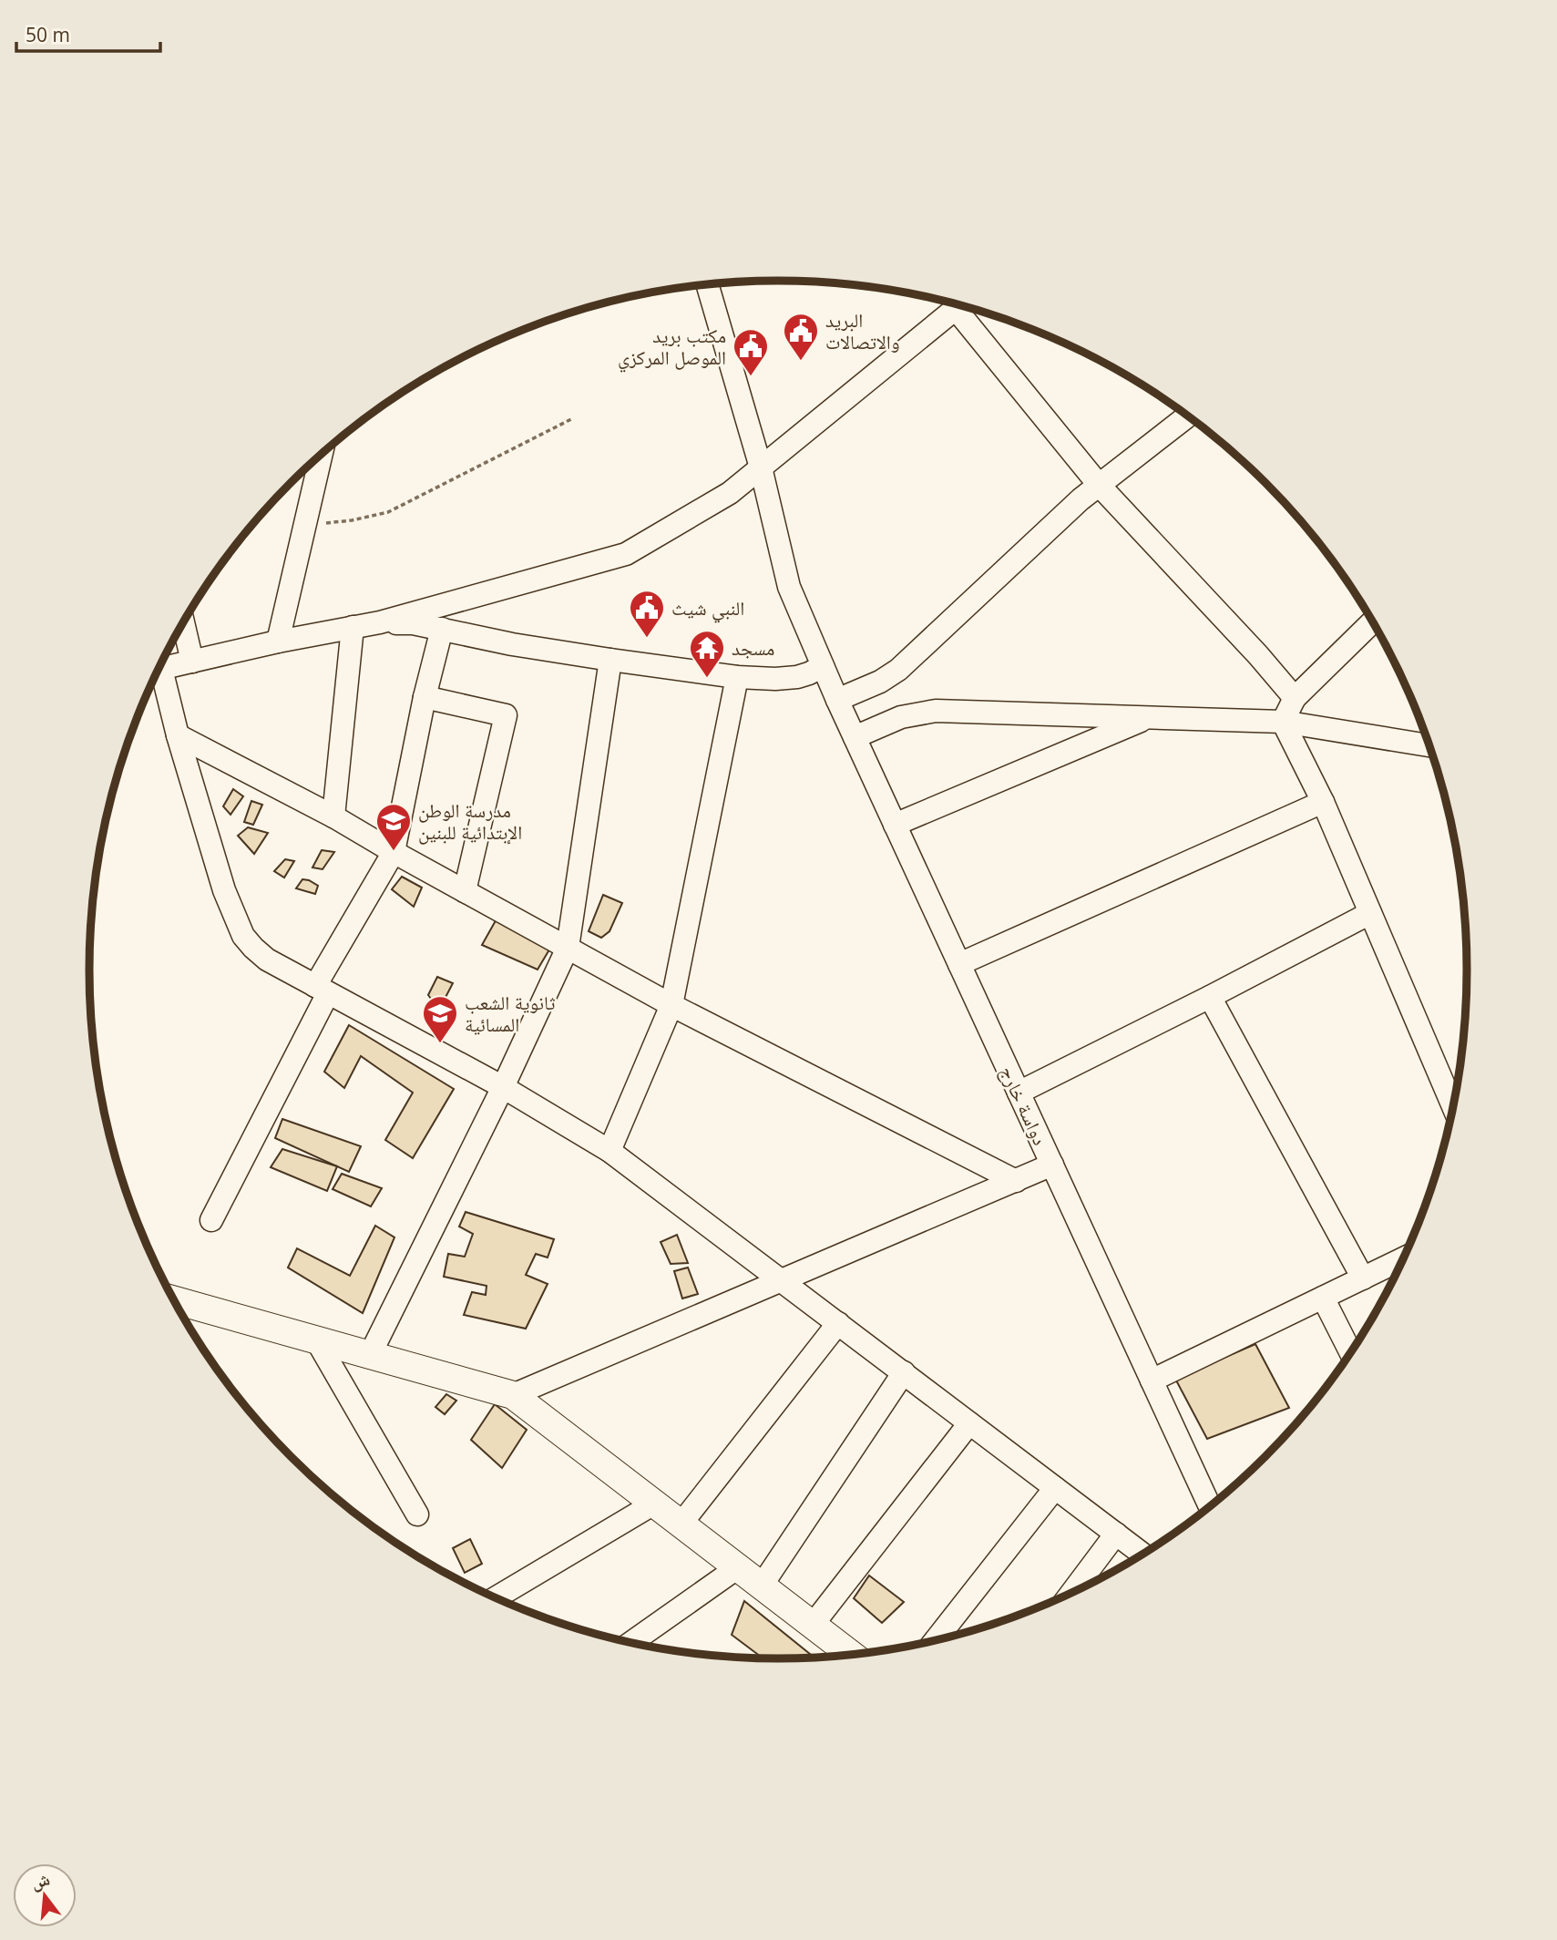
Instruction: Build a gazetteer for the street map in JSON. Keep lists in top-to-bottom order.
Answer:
{
  "streets": {
    "street": ["دواسة خارج"]
  },
  "places": {
    "public building": ["البريد والاتصالات", "مكتب بريد الموصل المركزي", "النبي شيث"],
    "temple": ["مسجد"],
    "school or university": ["مدرسة الوطن الإبتدائية للبنين", "ثانوية الشعب المسائية"]
  },
  "scale_bar": "50 m",
  "north": "top"
}
